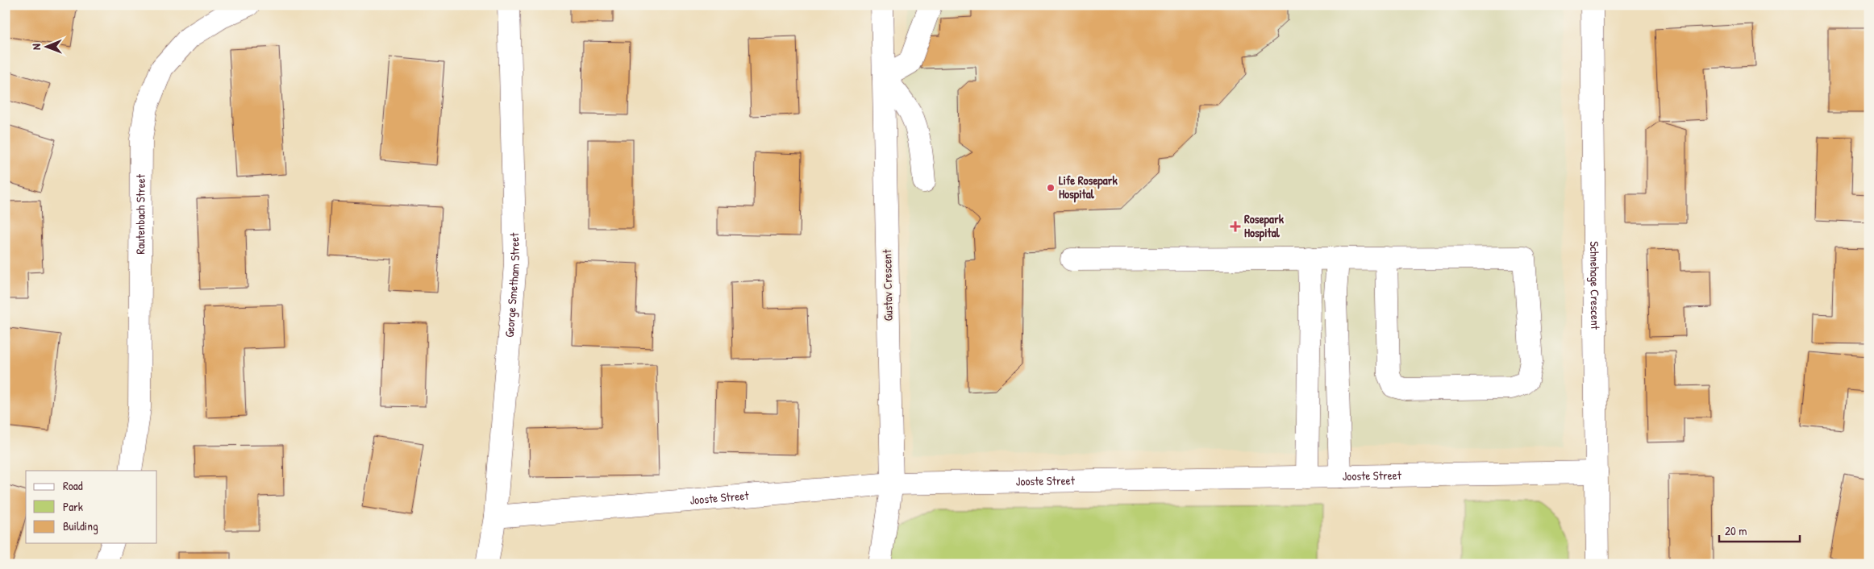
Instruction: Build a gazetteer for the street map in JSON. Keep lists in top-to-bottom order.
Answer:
{
  "streets": {
    "street": [
      "Rautenbach Street",
      "Schnehage Crescent",
      "George Smetham Street",
      "Gustav Crescent",
      "Jooste Street"
    ]
  },
  "crossings": [
    ["Schnehage Crescent", "Jooste Street"],
    ["George Smetham Street", "Jooste Street"],
    ["Gustav Crescent", "Jooste Street"]
  ],
  "places": {
    "other": ["Life Rosepark Hospital"],
    "health": ["Rosepark Hospital"]
  },
  "legend": ["Road", "Park", "Building"],
  "scale_bar": "20 m",
  "north": "left"
}
